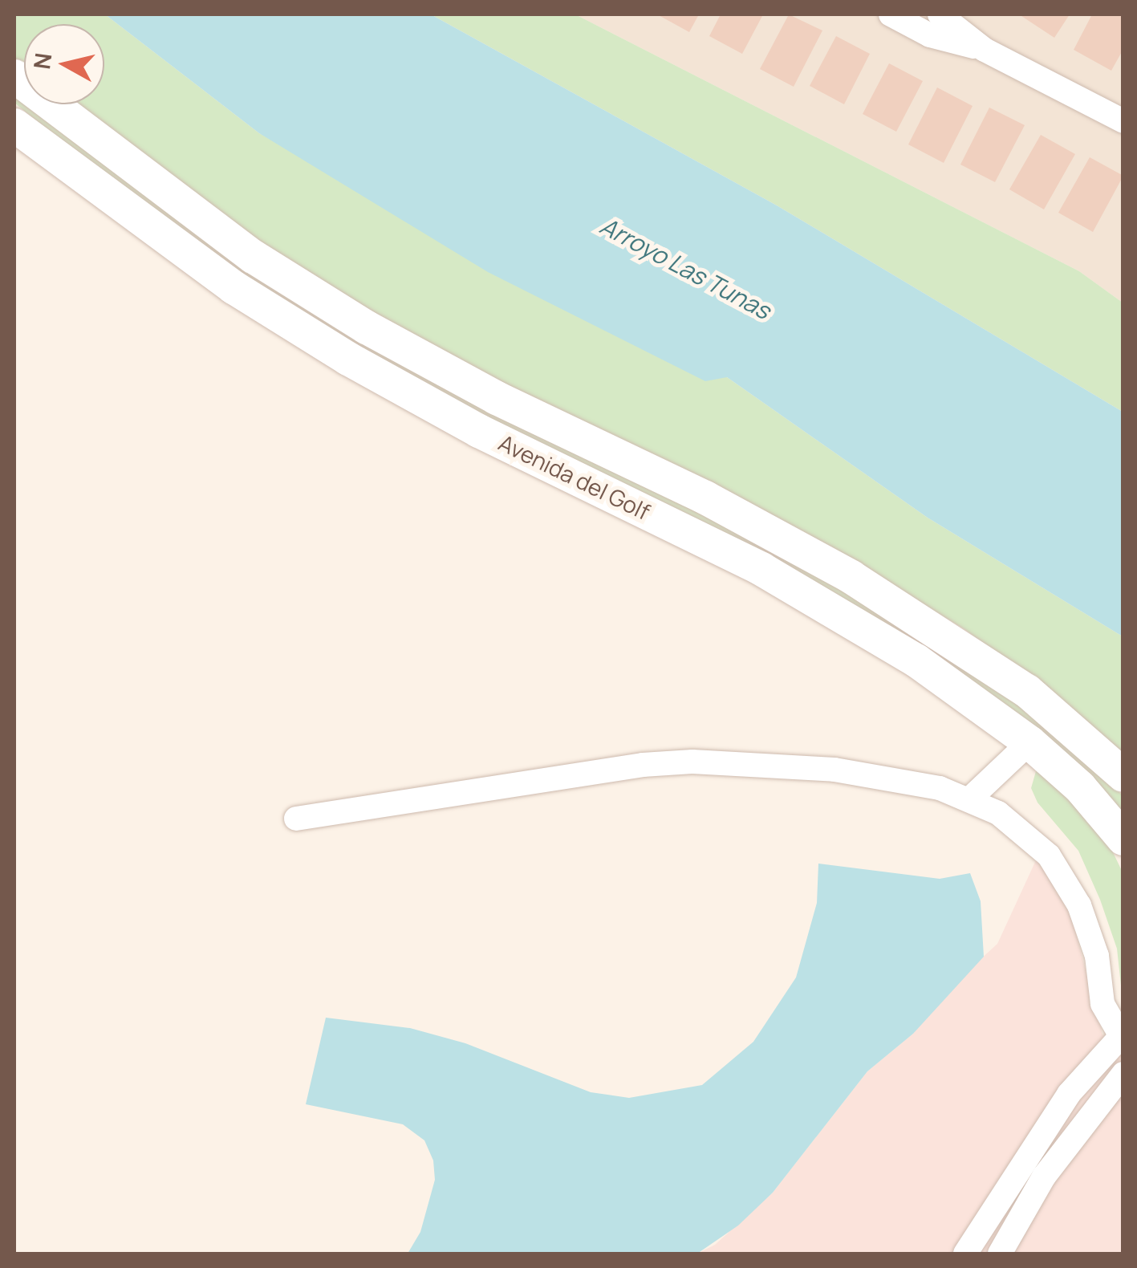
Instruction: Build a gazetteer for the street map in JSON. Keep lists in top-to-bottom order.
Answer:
{
  "streets": {
    "street": ["Avenida del Golf"]
  },
  "water": ["Arroyo Las Tunas"],
  "north": "left"
}
